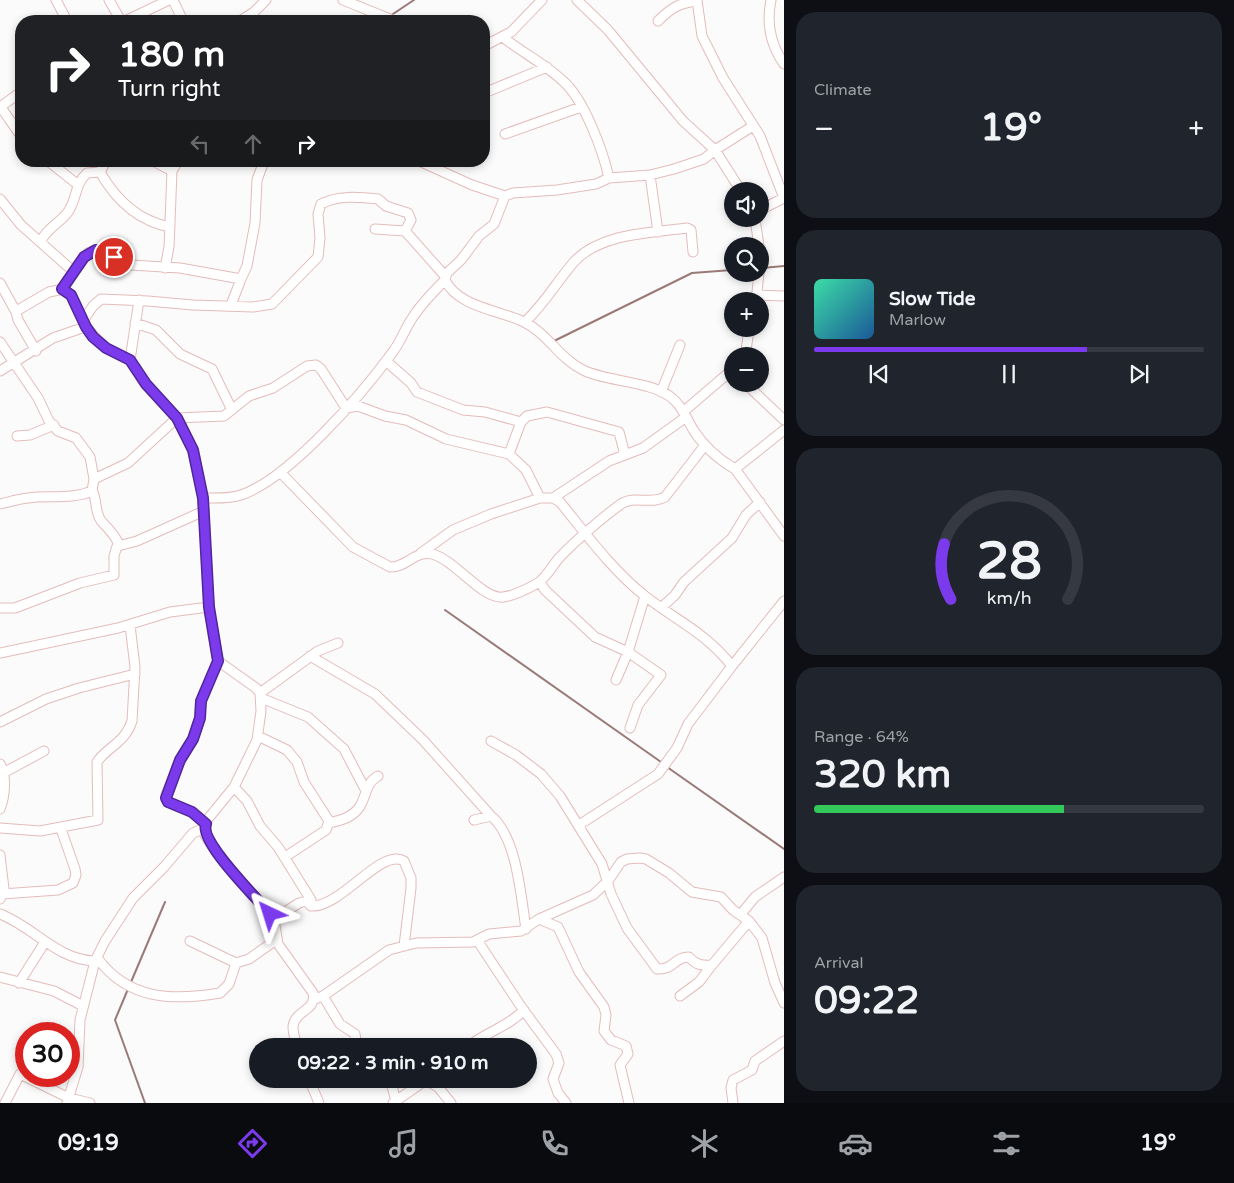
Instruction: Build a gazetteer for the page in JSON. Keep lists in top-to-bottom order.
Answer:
{
  "page": {
    "tile": [
      "Climate",
      ["Range · 64%", "320 km"],
      ["Arrival", "09:22"]
    ],
    "turn": ["180 m", "Turn right"],
    "heat": ["−", "19°", "+"],
    "map_buttons": ["+", "−"],
    "song": ["Slow Tide", "Marlow"],
    "limit": "30",
    "trip": "09:22 · 3 min · 910 m",
    "tabs": ["09:19", "19°"],
    "gauge": ["28", "km/h"]
  }
}
